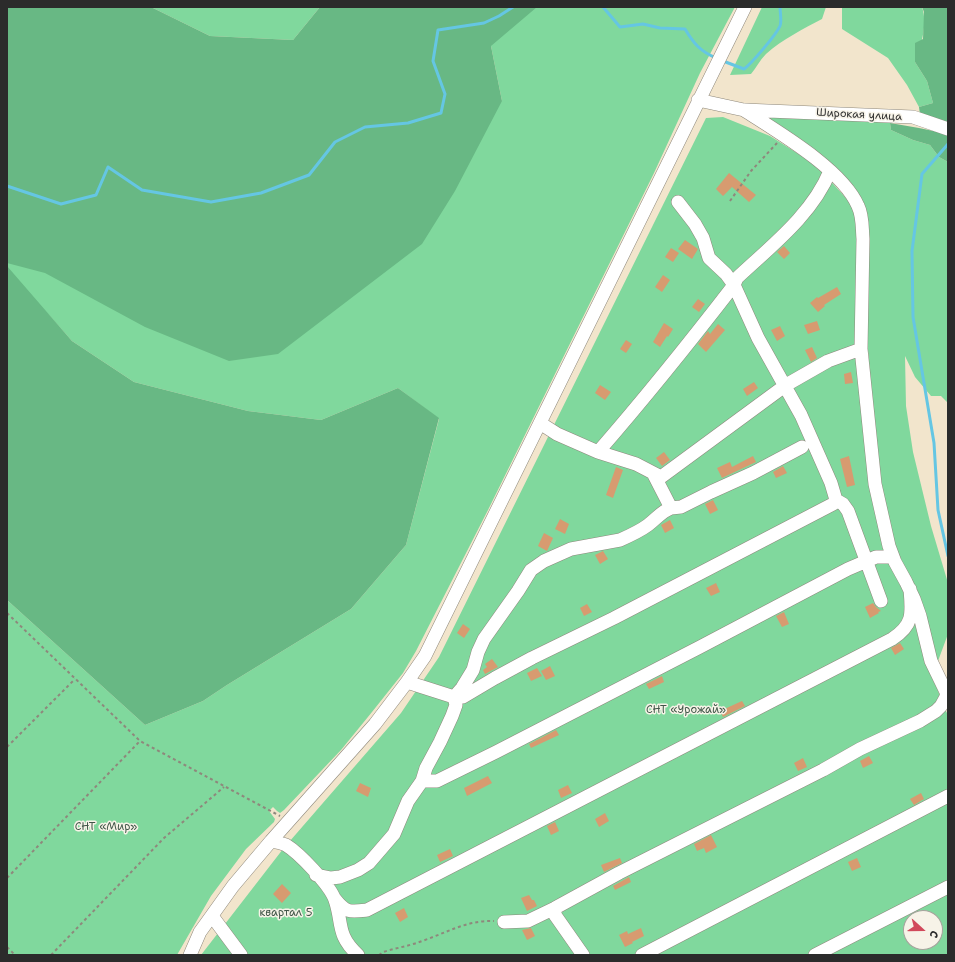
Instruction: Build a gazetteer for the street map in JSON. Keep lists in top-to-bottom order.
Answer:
{
  "streets": {
    "street": ["Широкая улица"]
  },
  "parks": ["СНТ «Урожай»", "СНТ «Мир»", "квартал 5"],
  "north": "right"
}
